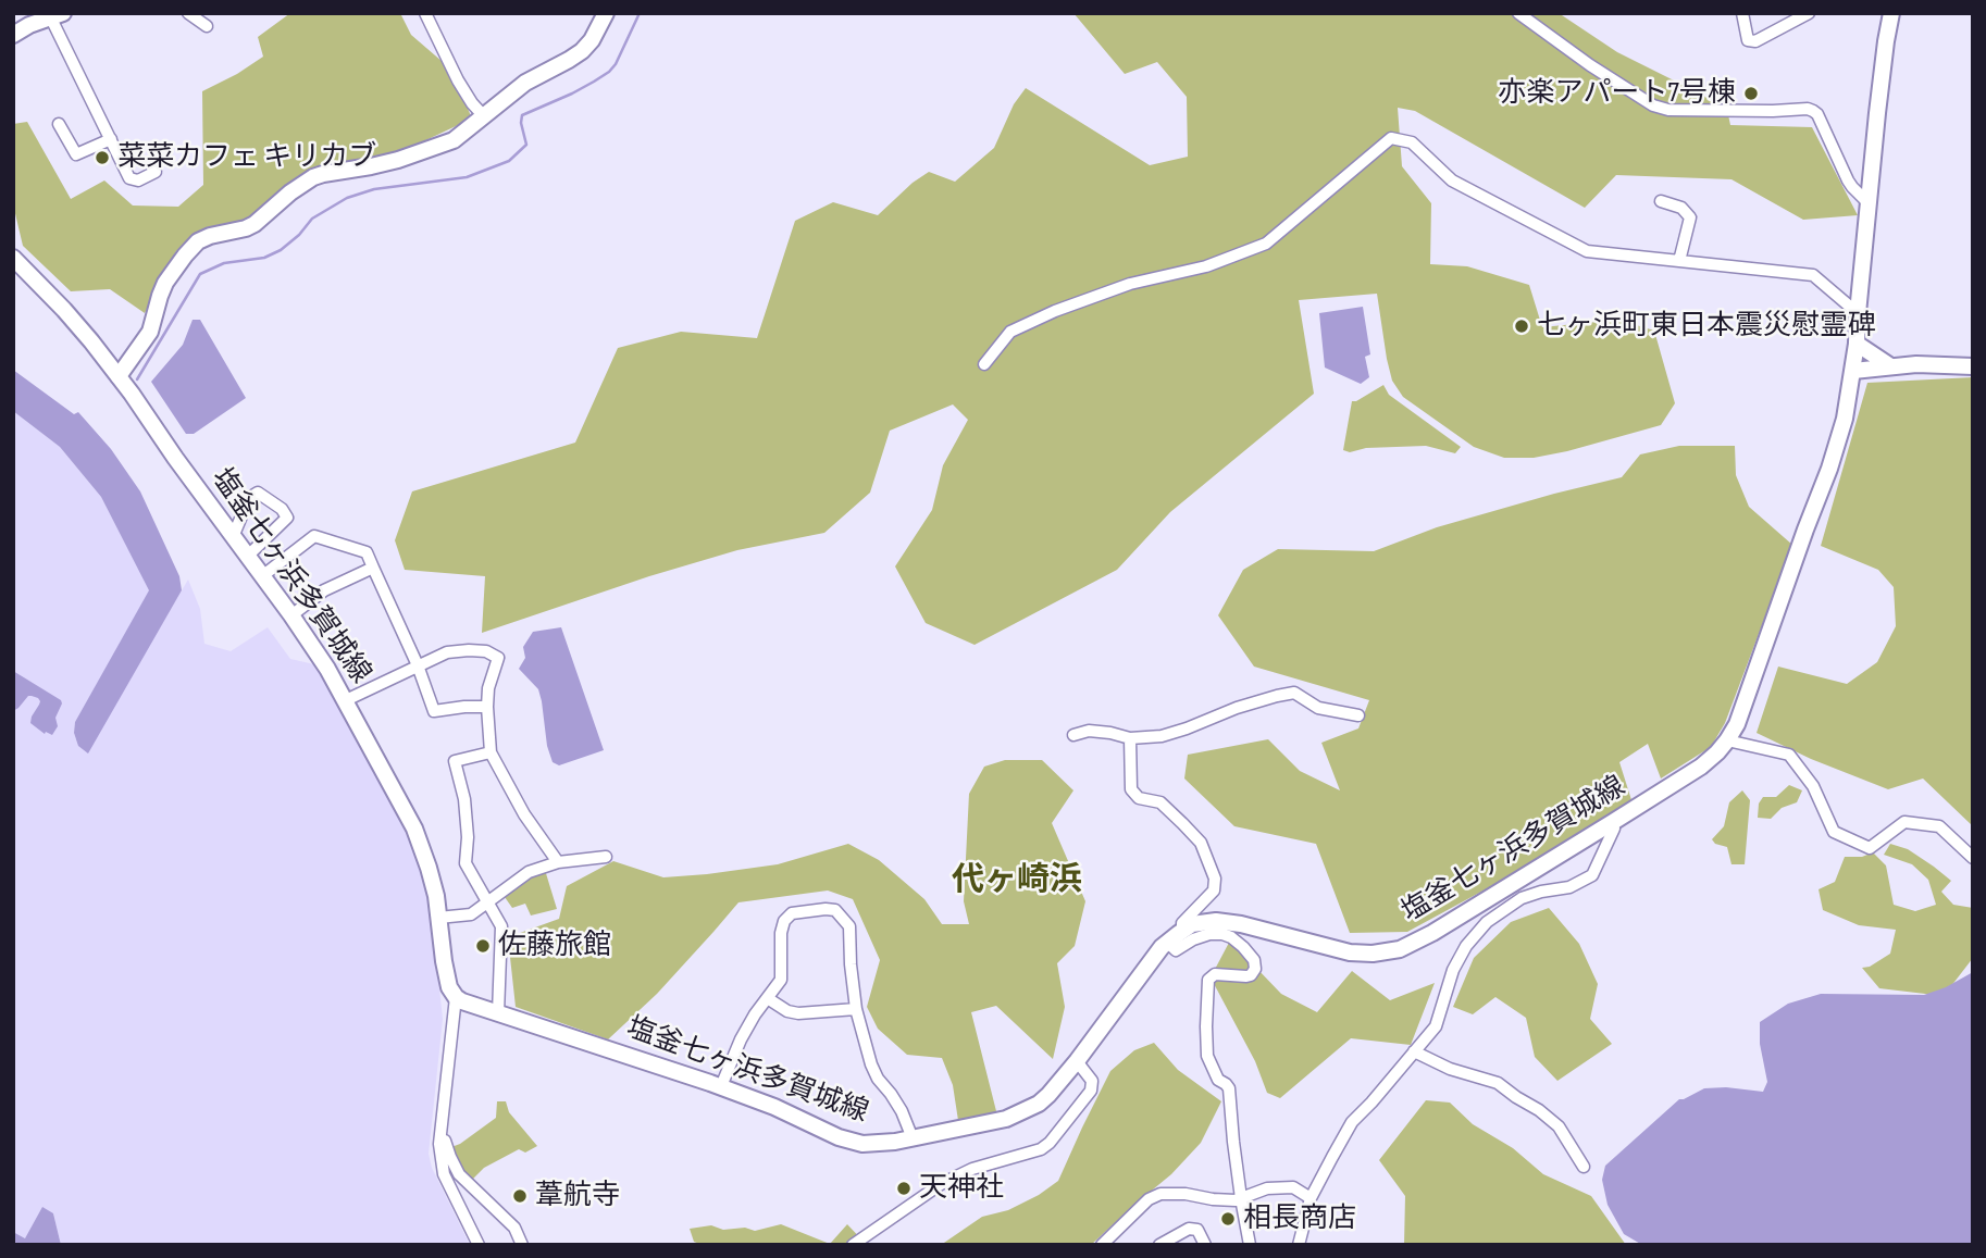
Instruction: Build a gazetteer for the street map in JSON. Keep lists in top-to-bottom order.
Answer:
{
  "streets": {
    "main road": ["塩釜七ヶ浜多賀城線"]
  },
  "districts": ["代ヶ崎浜"],
  "places": [
    "亦楽アパート7号棟",
    "菜菜カフェ キリカブ",
    "七ヶ浜町東日本震災慰霊碑",
    "佐藤旅館",
    "天神社",
    "葦航寺",
    "相長商店"
  ]
}
